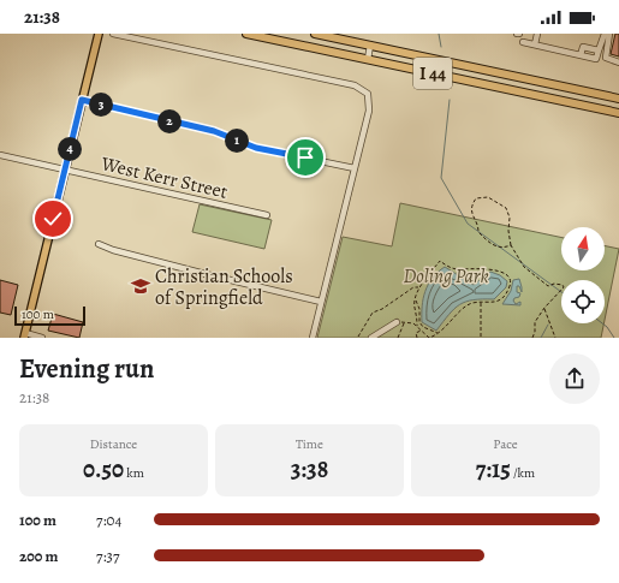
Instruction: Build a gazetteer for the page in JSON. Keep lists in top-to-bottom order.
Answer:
{
  "streets": {
    "highway": ["I 44"],
    "street": ["West Kerr Street"]
  },
  "parks": ["Doling Park"],
  "places": {
    "school or university": ["Christian Schools of Springfield"]
  },
  "scale_bar": "100 m",
  "north": "top",
  "page": {
    "status": "21:38",
    "pins": [
      "3",
      "2",
      "1",
      "4"
    ],
    "scale": "100 m",
    "heading": ["Evening run", "21:38"],
    "stats": [
      ["Distance", "0.50 km"],
      ["Time", "3:38"],
      ["Pace", "7:15 /km"]
    ],
    "list": [
      {
        "name": "100 m",
        "note": "7:04"
      },
      {
        "name": "200 m",
        "note": "7:37"
      }
    ]
  }
}
